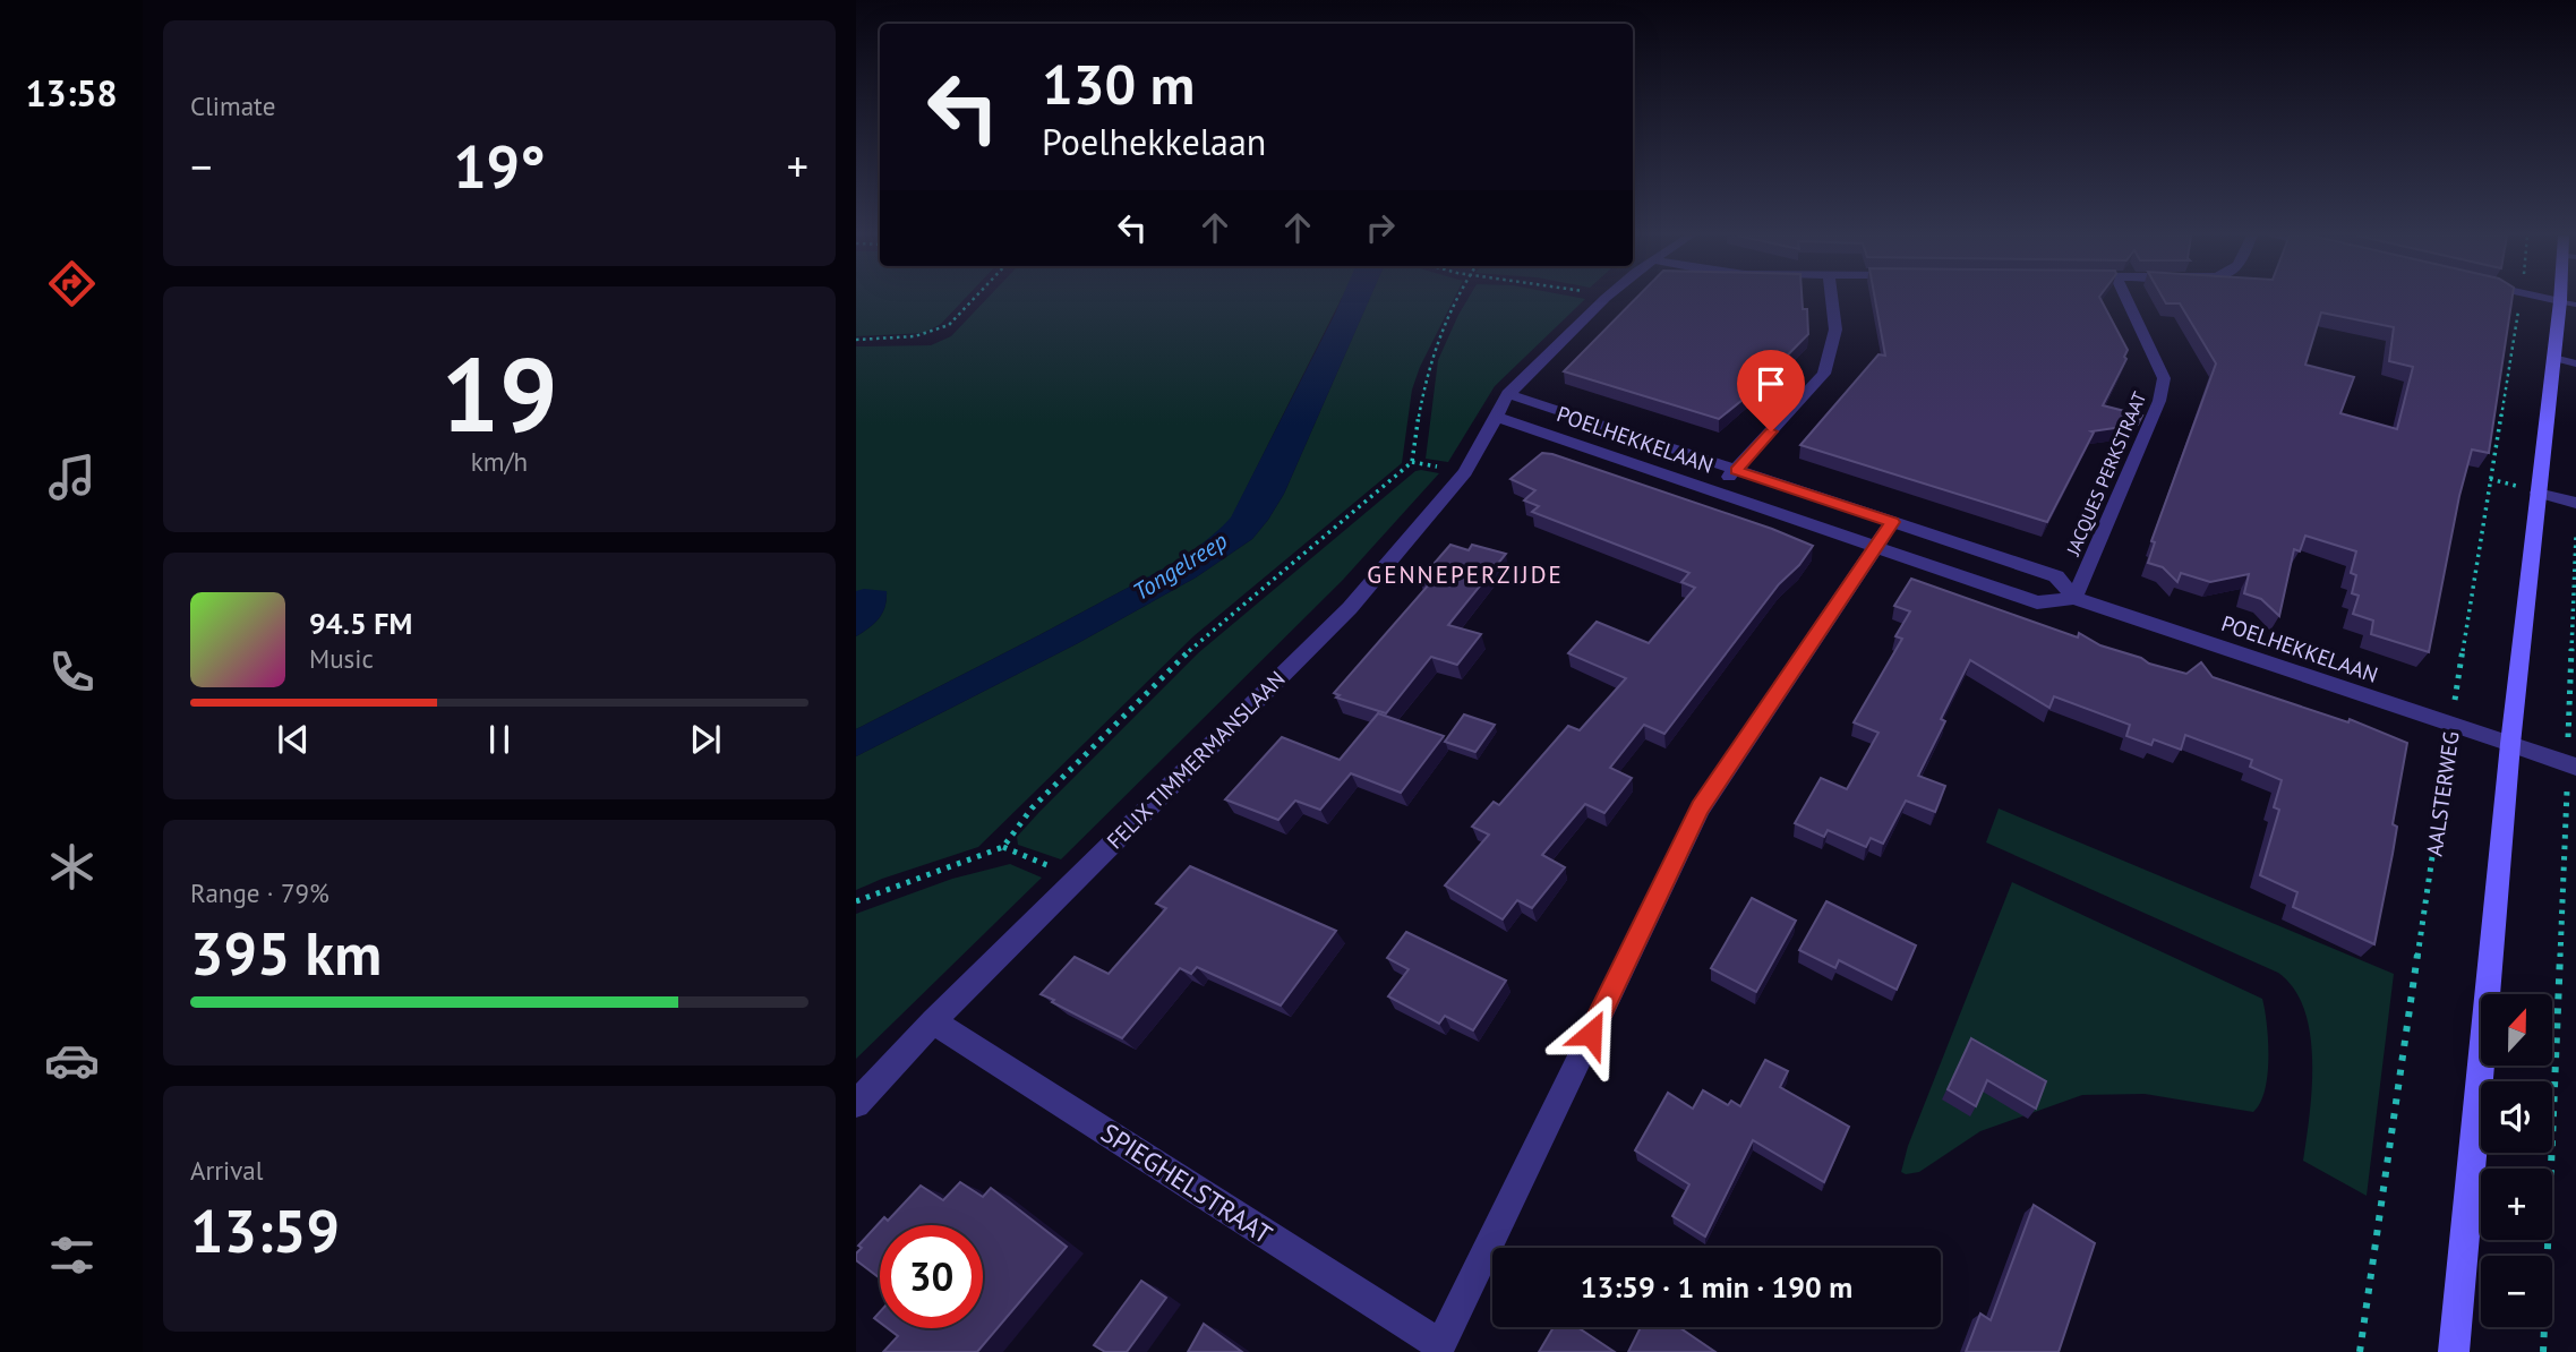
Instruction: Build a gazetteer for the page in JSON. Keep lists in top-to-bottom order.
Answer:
{
  "streets": {
    "street": [
      "POELHEKKELAAN",
      "JACQUES PERKSTRAAT",
      "FELIX TIMMERMANSLAAN",
      "SPIEGHELSTRAAT"
    ],
    "path": ["AALSTERWEG"]
  },
  "crossings": [
    ["POELHEKKELAAN", "JACQUES PERKSTRAAT"],
    ["POELHEKKELAAN", "FELIX TIMMERMANSLAAN"],
    ["POELHEKKELAAN", "AALSTERWEG"],
    ["FELIX TIMMERMANSLAAN", "SPIEGHELSTRAAT"]
  ],
  "districts": ["GENNEPERZIJDE"],
  "water": ["Tongelreep"],
  "north": "top",
  "page": {
    "tabs": "13:58",
    "tile": [
      "Climate",
      ["19", "km/h"],
      ["Range · 79%", "395 km"],
      ["Arrival", "13:59"]
    ],
    "turn": ["130 m", "Poelhekkelaan"],
    "heat": ["−", "19°", "+"],
    "song": ["94.5 FM", "Music"],
    "map_buttons": ["+", "−"],
    "limit": "30",
    "trip": "13:59 · 1 min · 190 m"
  }
}
